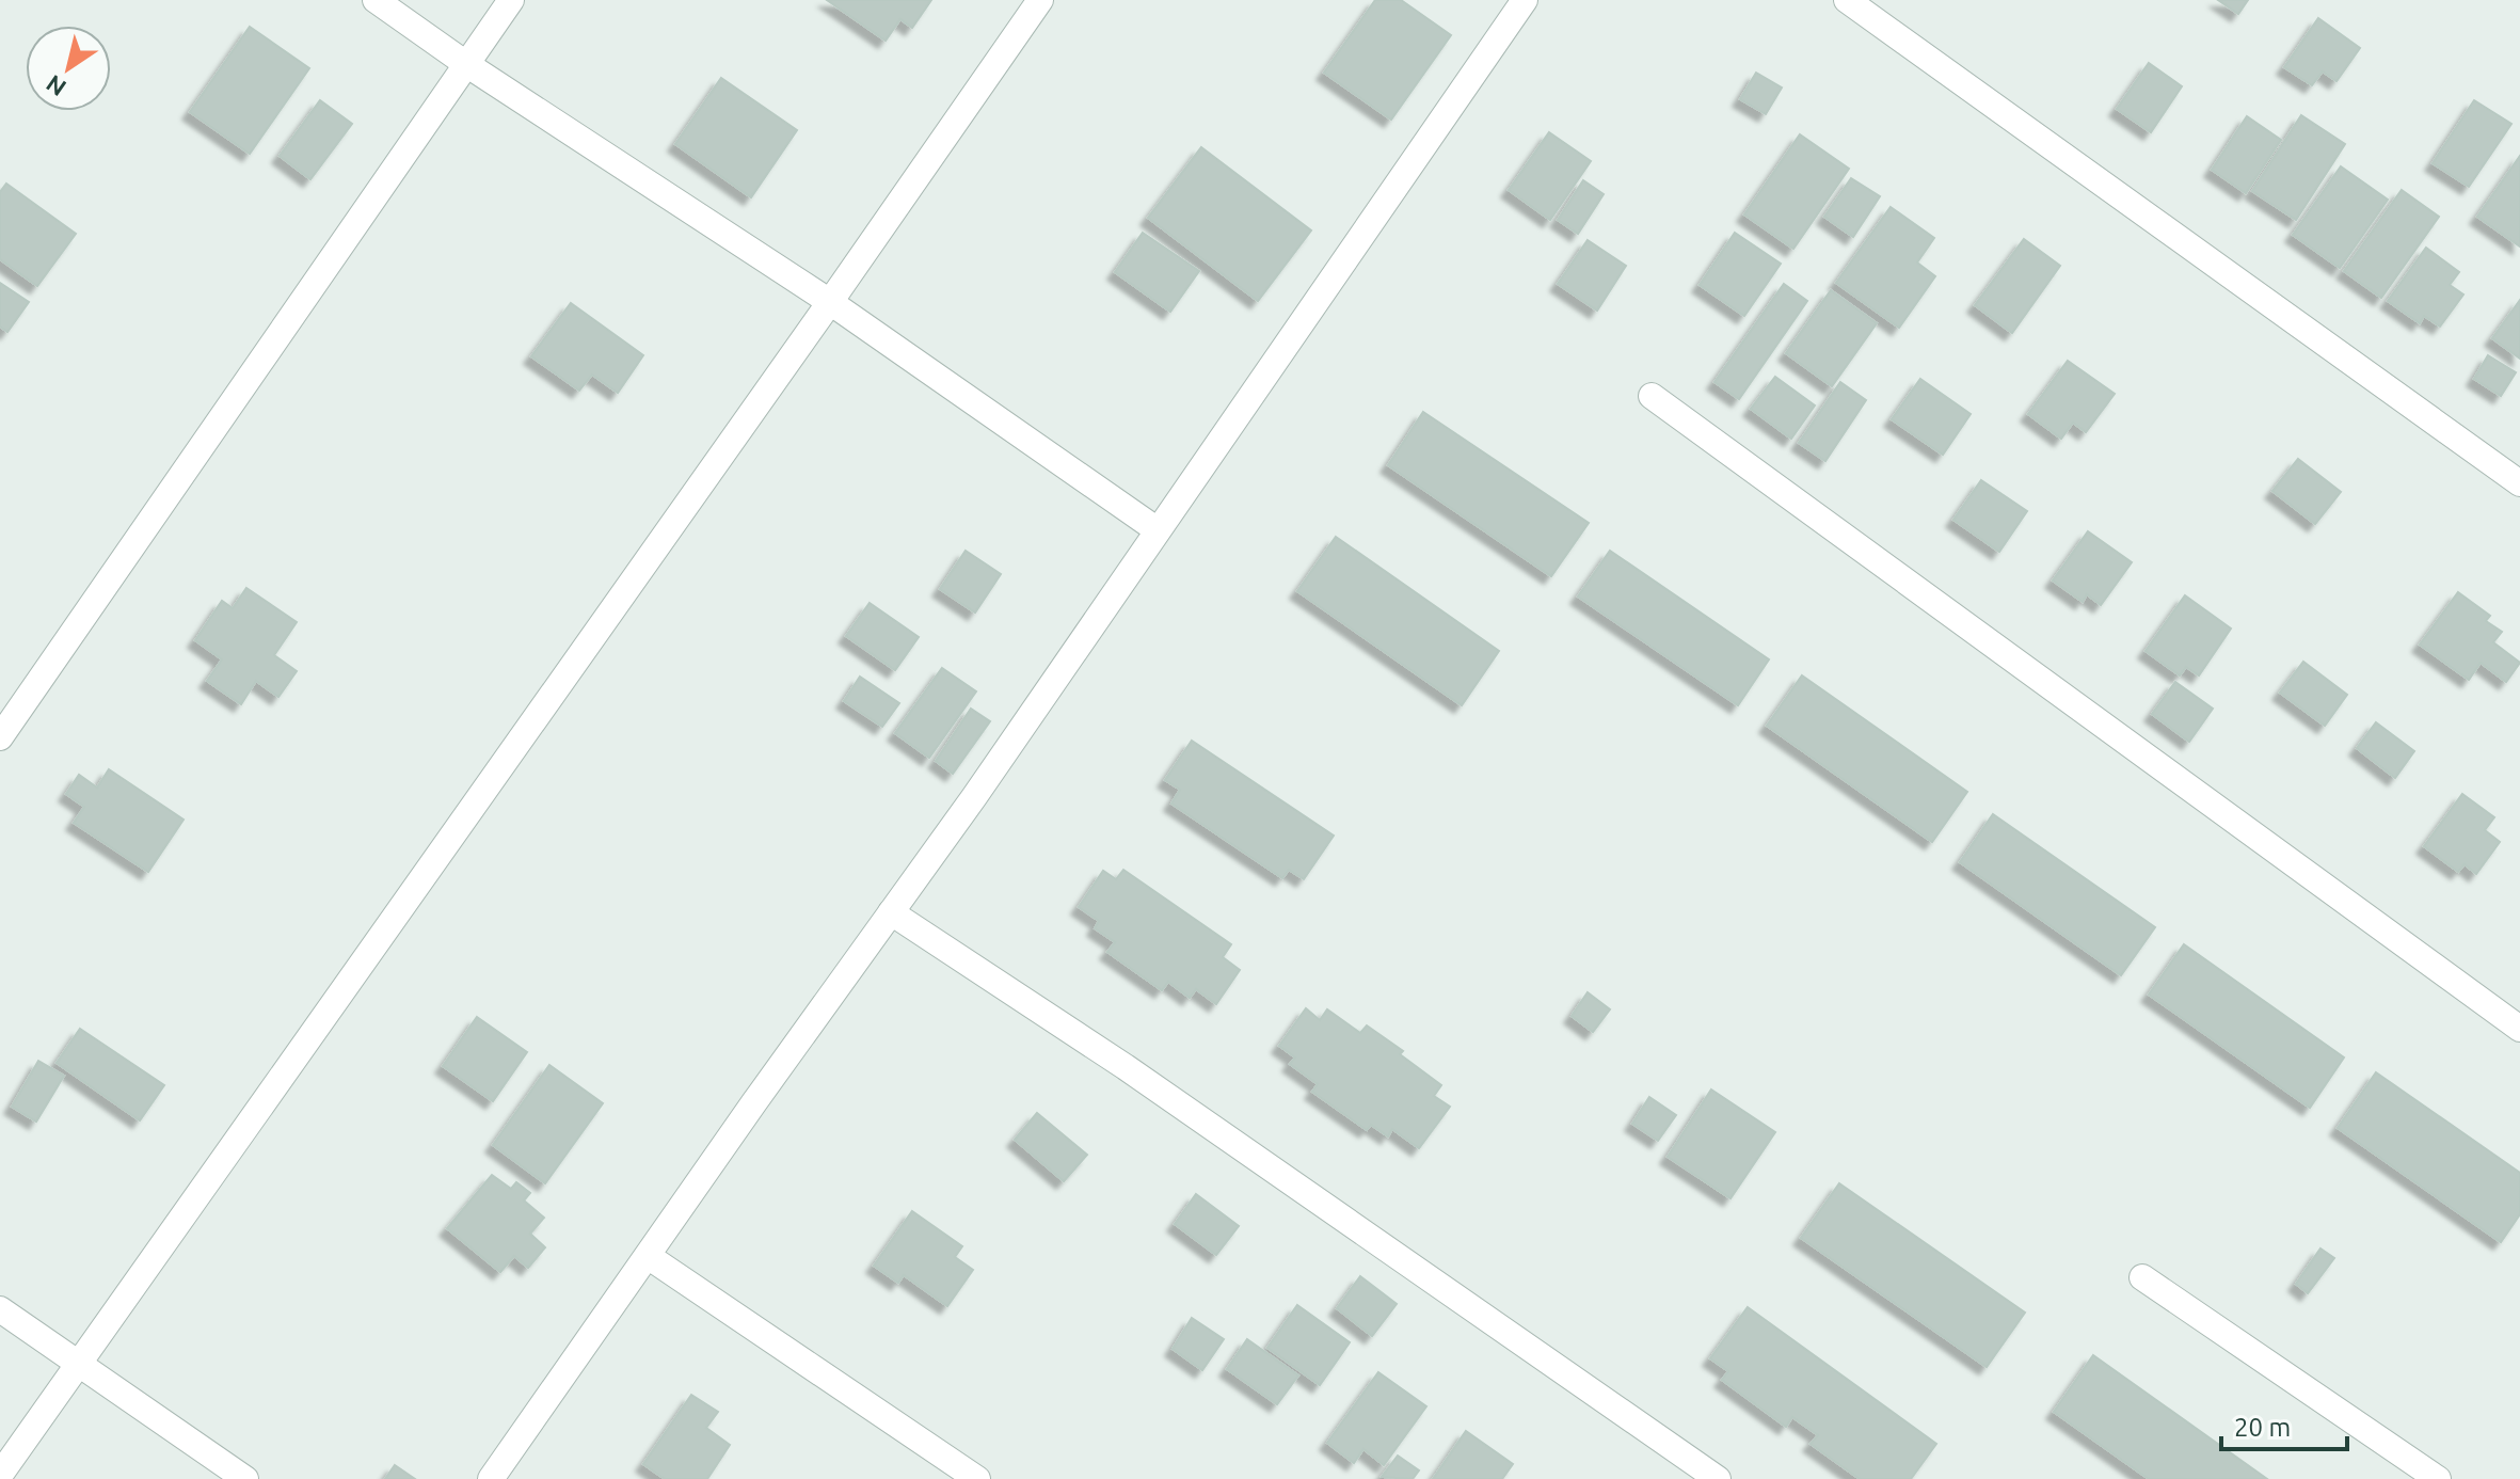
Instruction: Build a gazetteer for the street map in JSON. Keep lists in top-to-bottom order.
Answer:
{
  "scale_bar": "20 m",
  "north": "bottom left"
}
